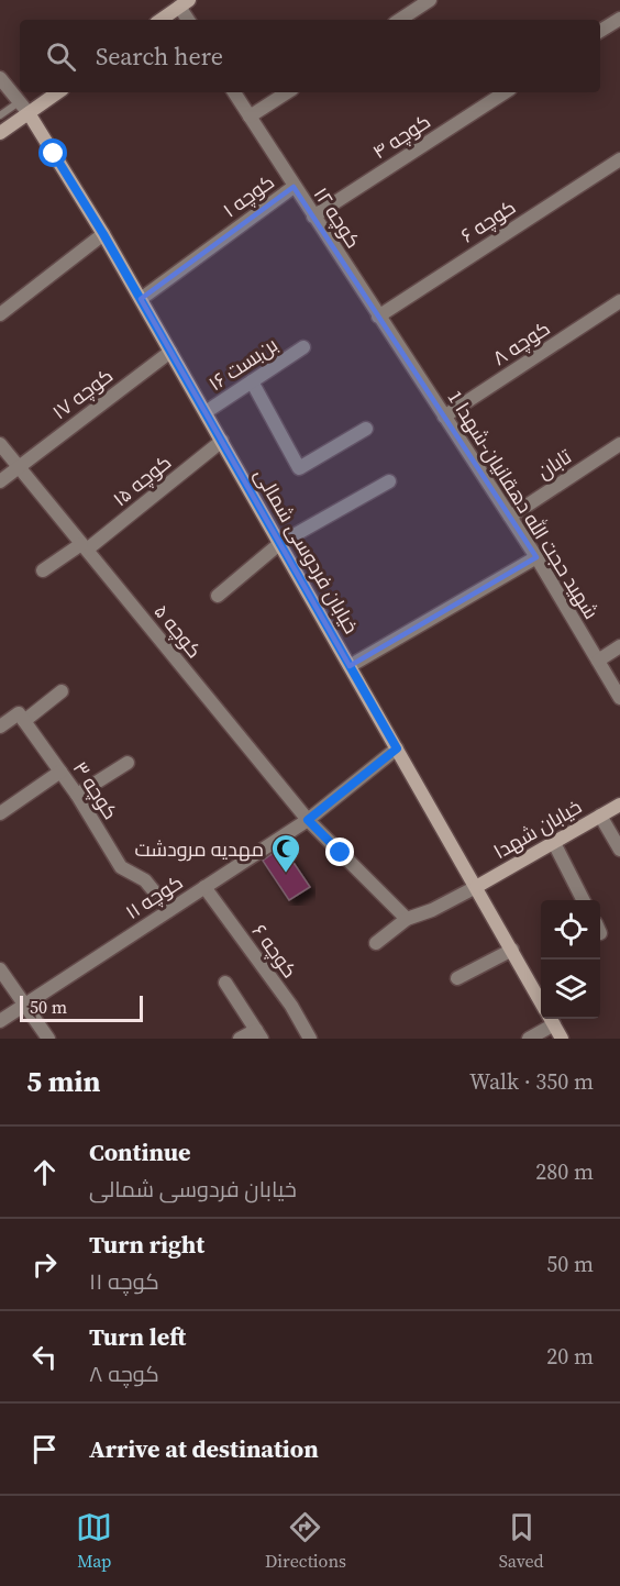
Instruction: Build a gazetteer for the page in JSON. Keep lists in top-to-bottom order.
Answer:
{
  "streets": {
    "street": [
      "کوچه ۴",
      "کوچه ۱",
      "کوچه ۱۲",
      "کوچه ۶",
      "کوچه ۸",
      "بن‌بست ۱۶",
      "کوچه ۱۷",
      "تابان",
      "کوچه ۱۵",
      "شهید حجت الله دهقانیان-شهدا 1",
      "خیابان فردوسی شمالی",
      "کوچه ۵",
      "کوچه ۳",
      "خیابان شهدا",
      "کوچه ۱۱"
    ]
  },
  "crossings": [
    ["کوچه ۴", "کوچه ۱۲"],
    ["کوچه ۱", "کوچه ۱۲"],
    ["کوچه ۱", "خیابان فردوسی شمالی"],
    ["کوچه ۱۲", "کوچه ۶"],
    ["کوچه ۱۲", "شهید حجت الله دهقانیان-شهدا 1"],
    ["کوچه ۶", "کوچه ۱۱"],
    ["کوچه ۸", "شهید حجت الله دهقانیان-شهدا 1"],
    ["بن‌بست ۱۶", "خیابان فردوسی شمالی"],
    ["کوچه ۱۷", "خیابان فردوسی شمالی"],
    ["کوچه ۱۷", "کوچه ۵"],
    ["تابان", "شهید حجت الله دهقانیان-شهدا 1"],
    ["کوچه ۱۵", "خیابان فردوسی شمالی"],
    ["کوچه ۱۵", "کوچه ۵"],
    ["خیابان فردوسی شمالی", "خیابان شهدا"],
    ["خیابان فردوسی شمالی", "کوچه ۱۱"],
    ["کوچه ۵", "کوچه ۱۱"],
    ["کوچه ۳", "کوچه ۱۱"]
  ],
  "places": {
    "mosque": ["مهدیه مرودشت"]
  },
  "scale_bar": "50 m",
  "page": {
    "search": "Search here",
    "scale": "50 m",
    "heading": ["5 min", "Walk · 350 m"],
    "list": [
      ["Continue", "خیابان فردوسی شمالی", "280 m"],
      ["Turn right", "کوچه ۱۱", "50 m"],
      ["Turn left", "کوچه ۸", "20 m"],
      "Arrive at destination"
    ],
    "nav": ["Map", "Directions", "Saved"]
  }
}
